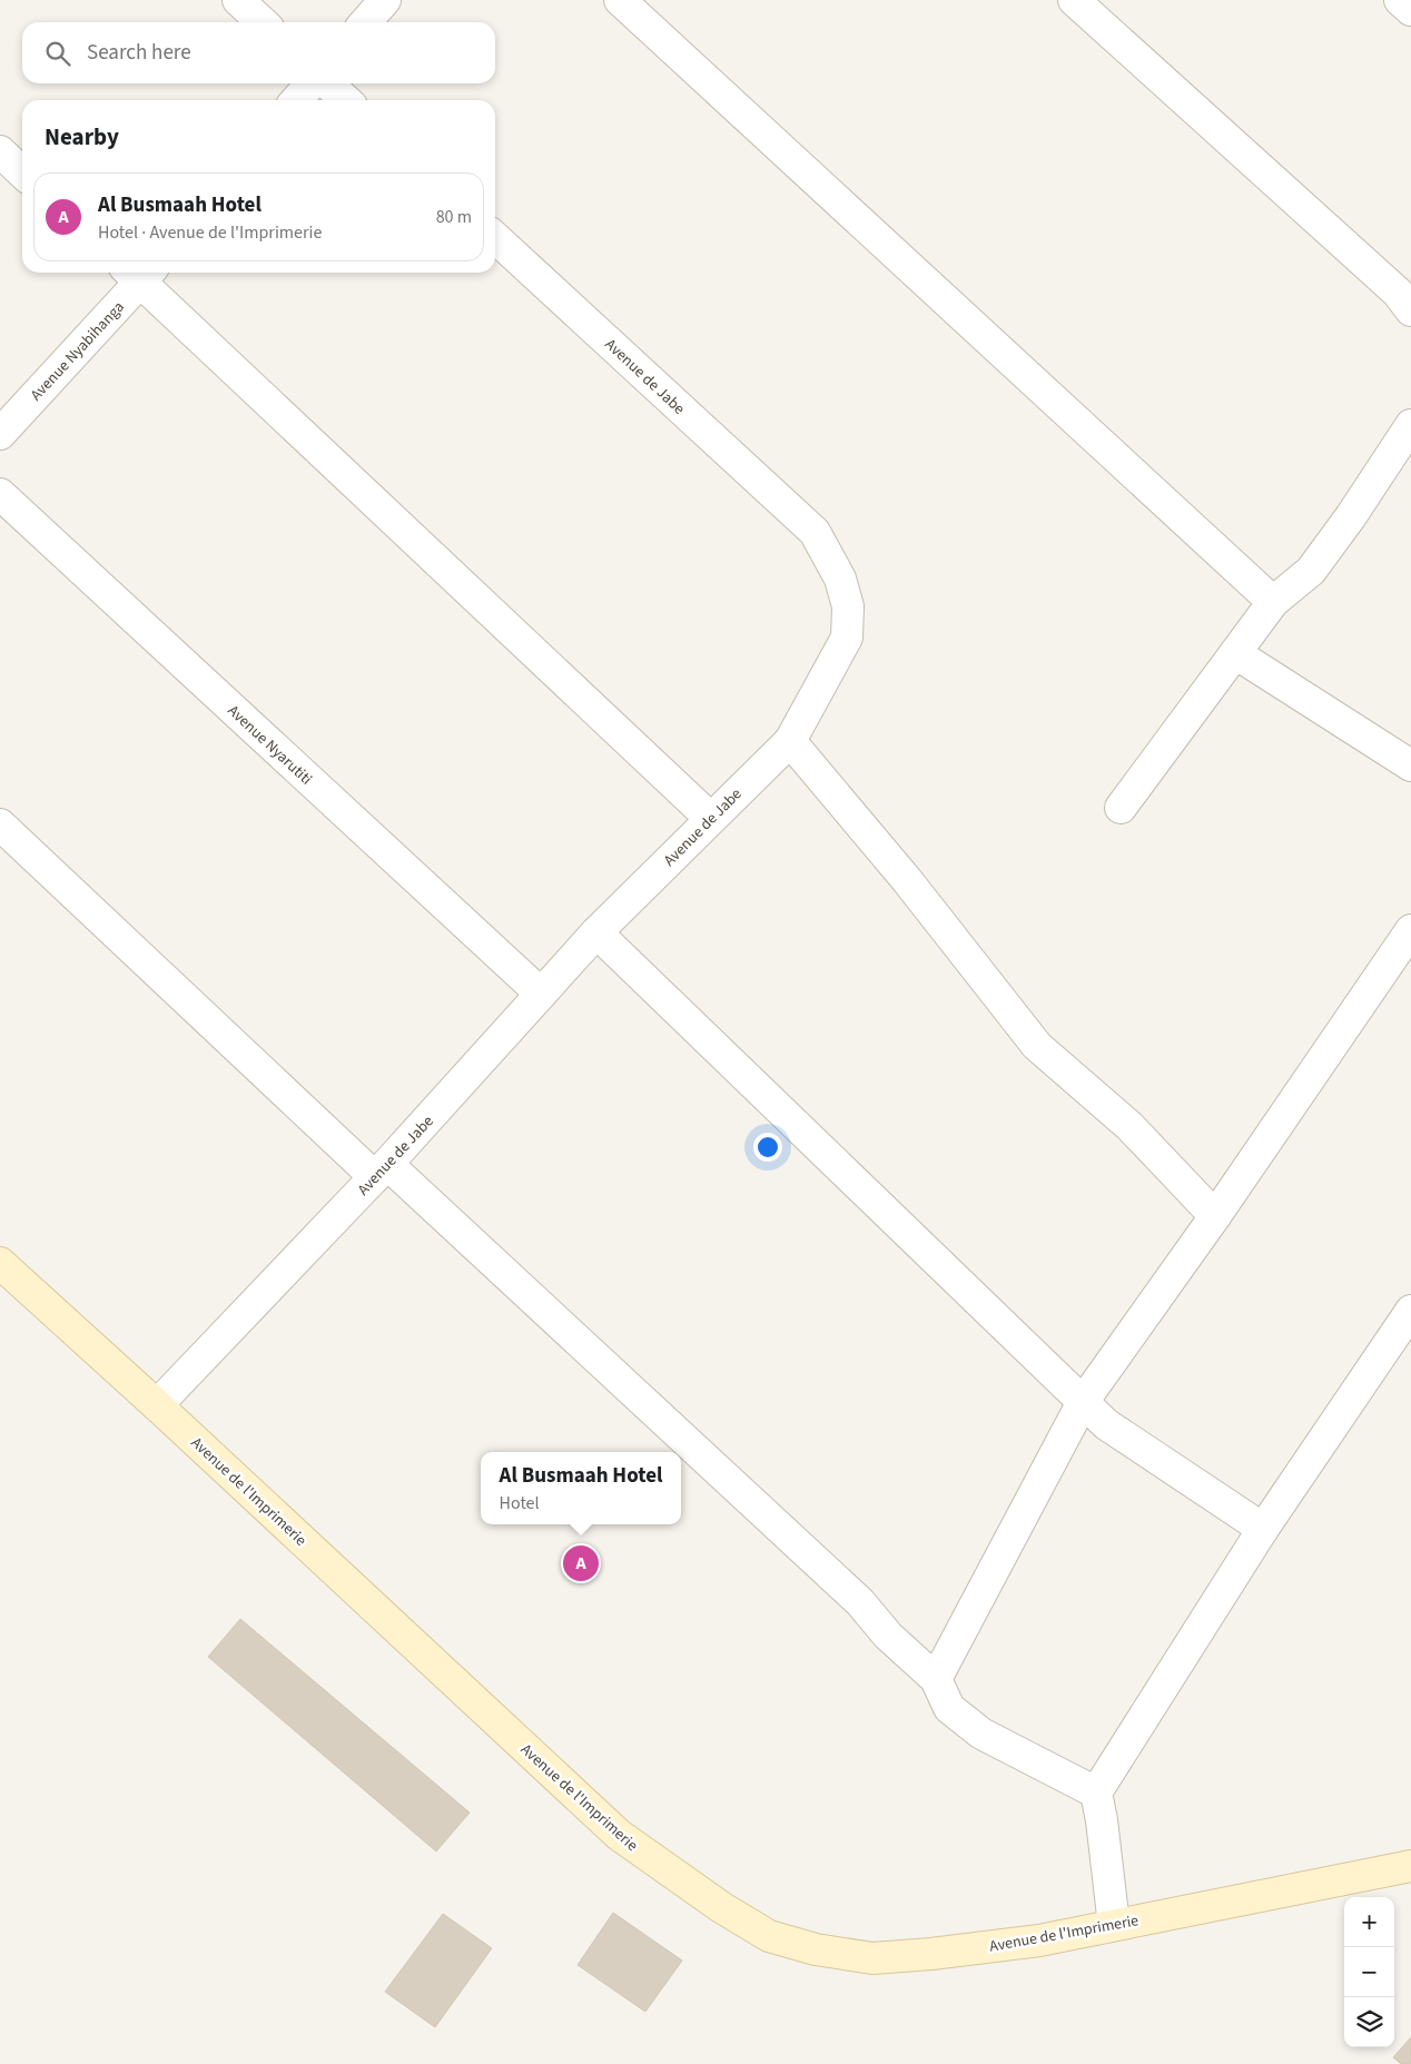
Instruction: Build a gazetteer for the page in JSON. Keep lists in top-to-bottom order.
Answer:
{
  "streets": {
    "street": [
      "Avenue Nyabihanga",
      "Avenue de Jabe",
      "Avenue Nyarutiti",
      "Avenue de l'Imprimerie"
    ]
  },
  "crossings": [
    ["Avenue de Jabe", "Avenue Nyarutiti"],
    ["Avenue de Jabe", "Avenue de l'Imprimerie"]
  ],
  "page": {
    "search": "Search here",
    "heading": "Nearby",
    "list": [
      {
        "mark": "A",
        "name": "Al Busmaah Hotel",
        "note": "Hotel · Avenue de l'Imprimerie",
        "value": "80 m"
      }
    ],
    "popup": ["Al Busmaah Hotel", "Hotel"],
    "pins": "A",
    "map_buttons": ["+", "−"]
  }
}
